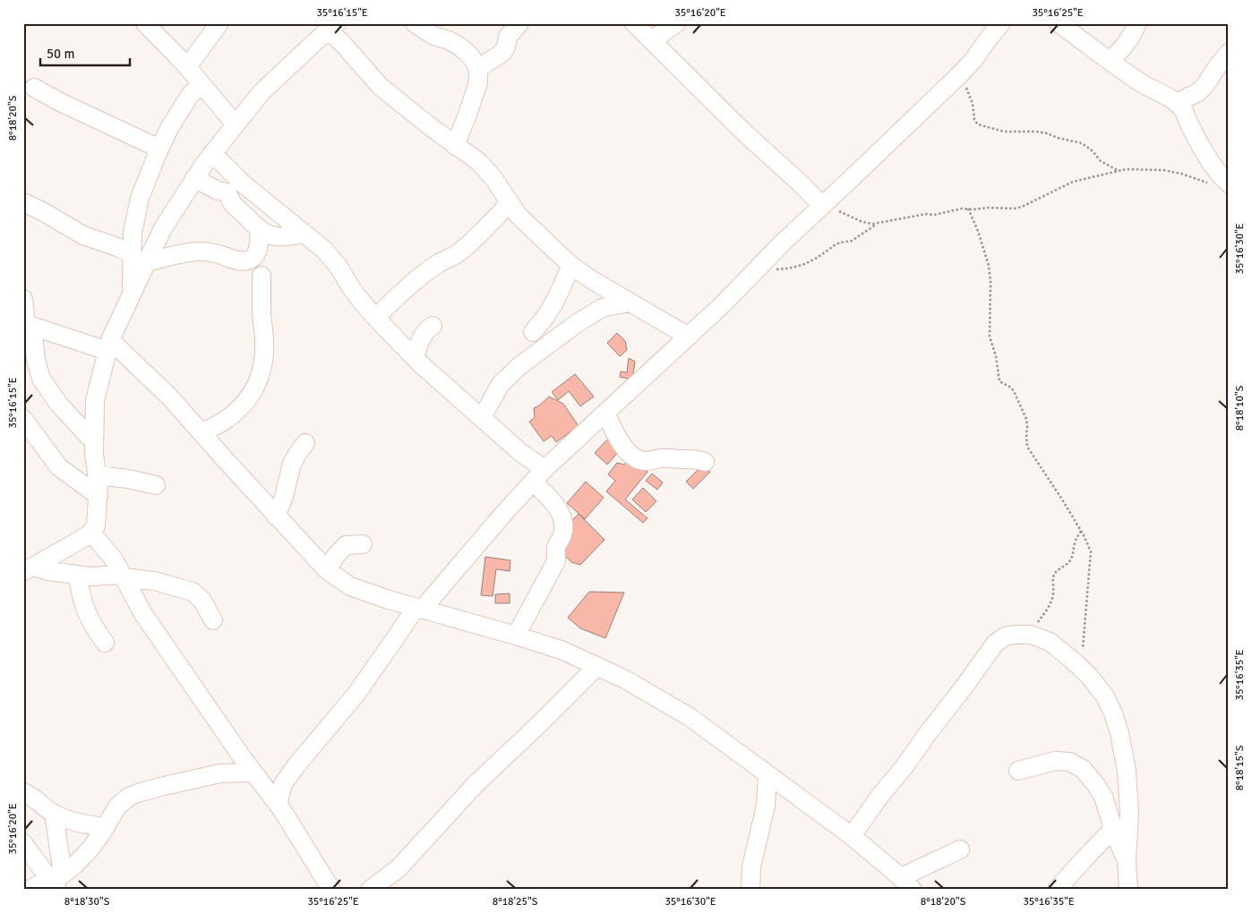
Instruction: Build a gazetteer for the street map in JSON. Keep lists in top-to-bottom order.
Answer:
{
  "scale_bar": "50 m",
  "coordinates": [
    "35°16'15\"E",
    "35°16'20\"E",
    "35°16'25\"E",
    "8°18'20\"S",
    "35°16'30\"E",
    "8°18'10\"S",
    "35°16'35\"E",
    "8°18'15\"S",
    "8°18'30\"S",
    "8°18'25\"S"
  ]
}
